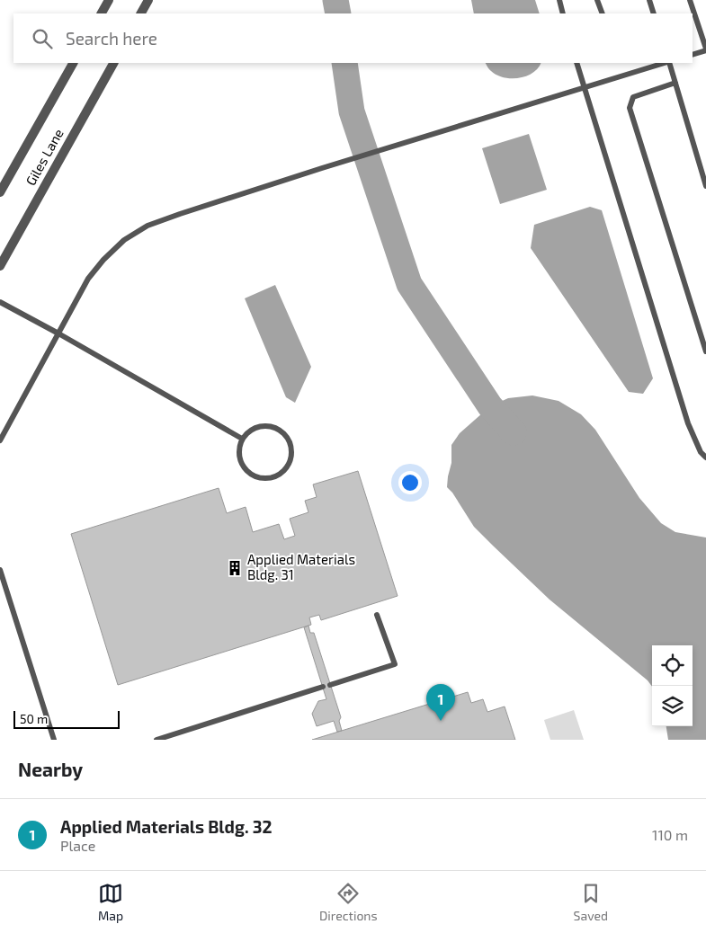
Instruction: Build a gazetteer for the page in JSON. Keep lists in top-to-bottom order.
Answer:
{
  "streets": {
    "street": ["Giles Lane"]
  },
  "places": {
    "building": ["Applied Materials Bldg. 31"]
  },
  "scale_bar": "50 m",
  "page": {
    "search": "Search here",
    "pins": "1",
    "scale": "50 m",
    "heading": "Nearby",
    "list": [
      {
        "mark": "1",
        "name": "Applied Materials Bldg. 32",
        "note": "Place",
        "value": "110 m"
      }
    ],
    "nav": ["Map", "Directions", "Saved"]
  }
}
